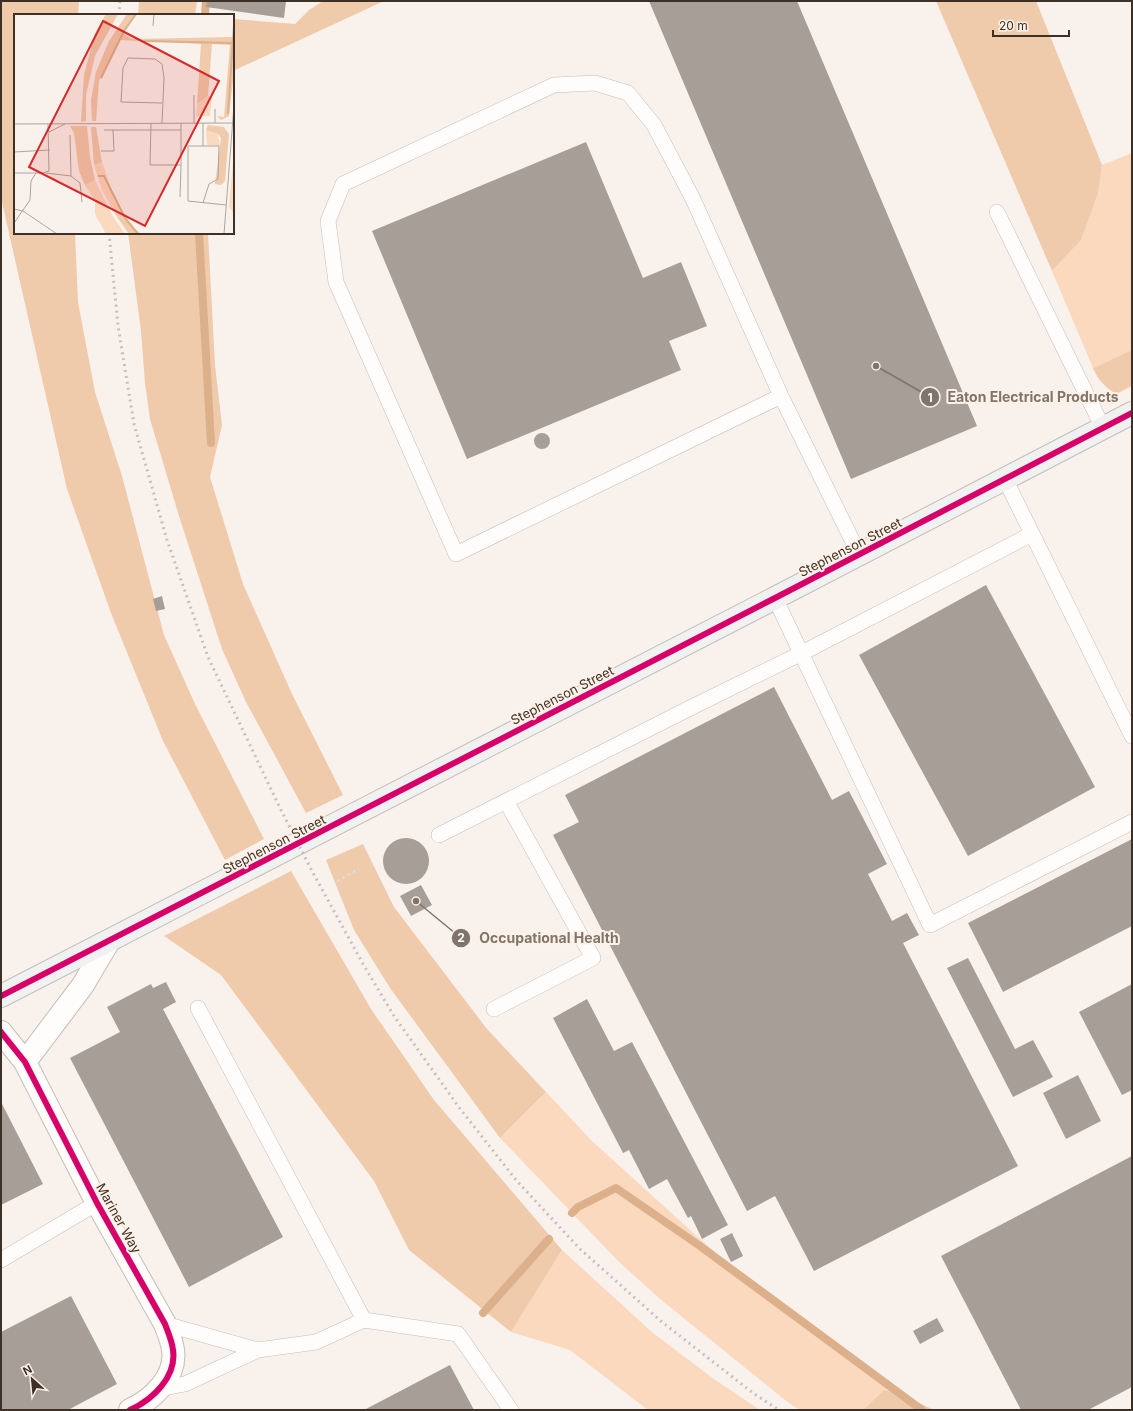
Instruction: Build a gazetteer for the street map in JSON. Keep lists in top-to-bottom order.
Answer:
{
  "streets": {
    "street": ["Stephenson Street", "Mariner Way"]
  },
  "places": ["Eaton Electrical Products", "Occupational Health"],
  "scale_bar": "20 m",
  "north": "top left"
}
